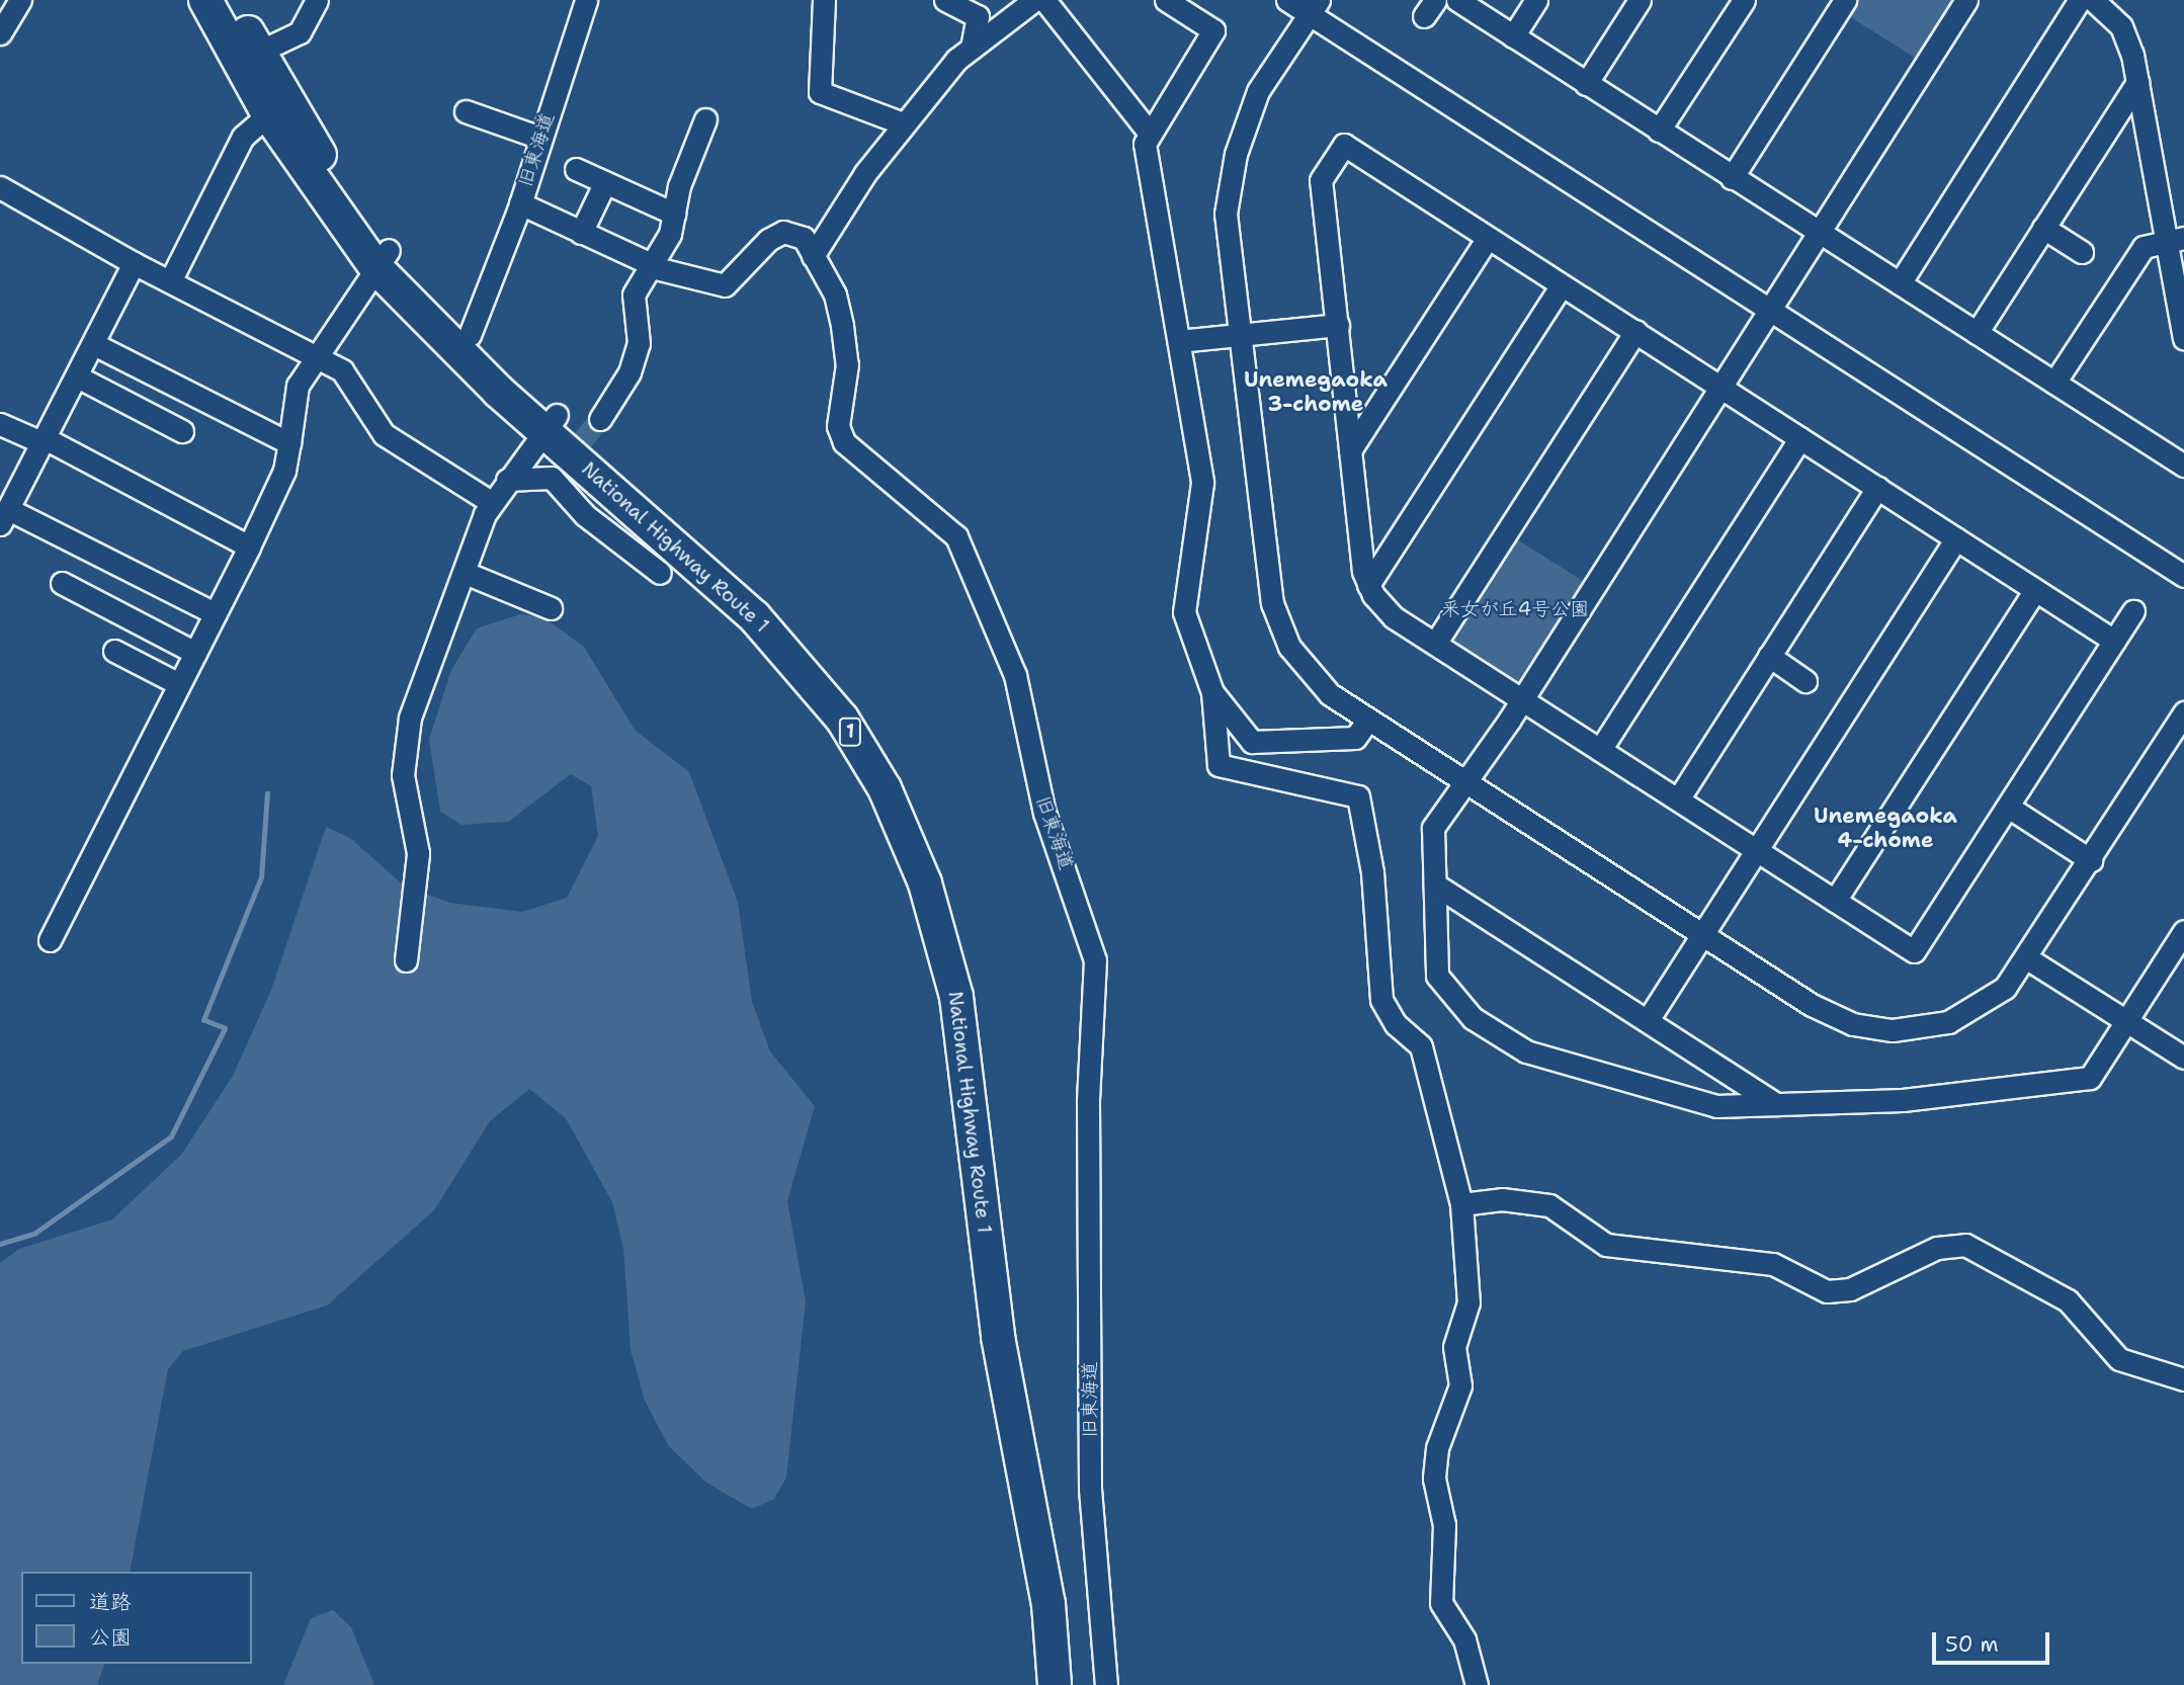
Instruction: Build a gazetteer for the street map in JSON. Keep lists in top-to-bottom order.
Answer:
{
  "streets": {
    "highway": ["National Highway Route 1", "1"],
    "street": ["旧東海道"]
  },
  "districts": ["Unemegaoka 3-chome", "Unemegaoka 4-chome"],
  "parks": ["釆女が丘4号公園"],
  "legend": ["道路", "公園"],
  "scale_bar": "50 m"
}
